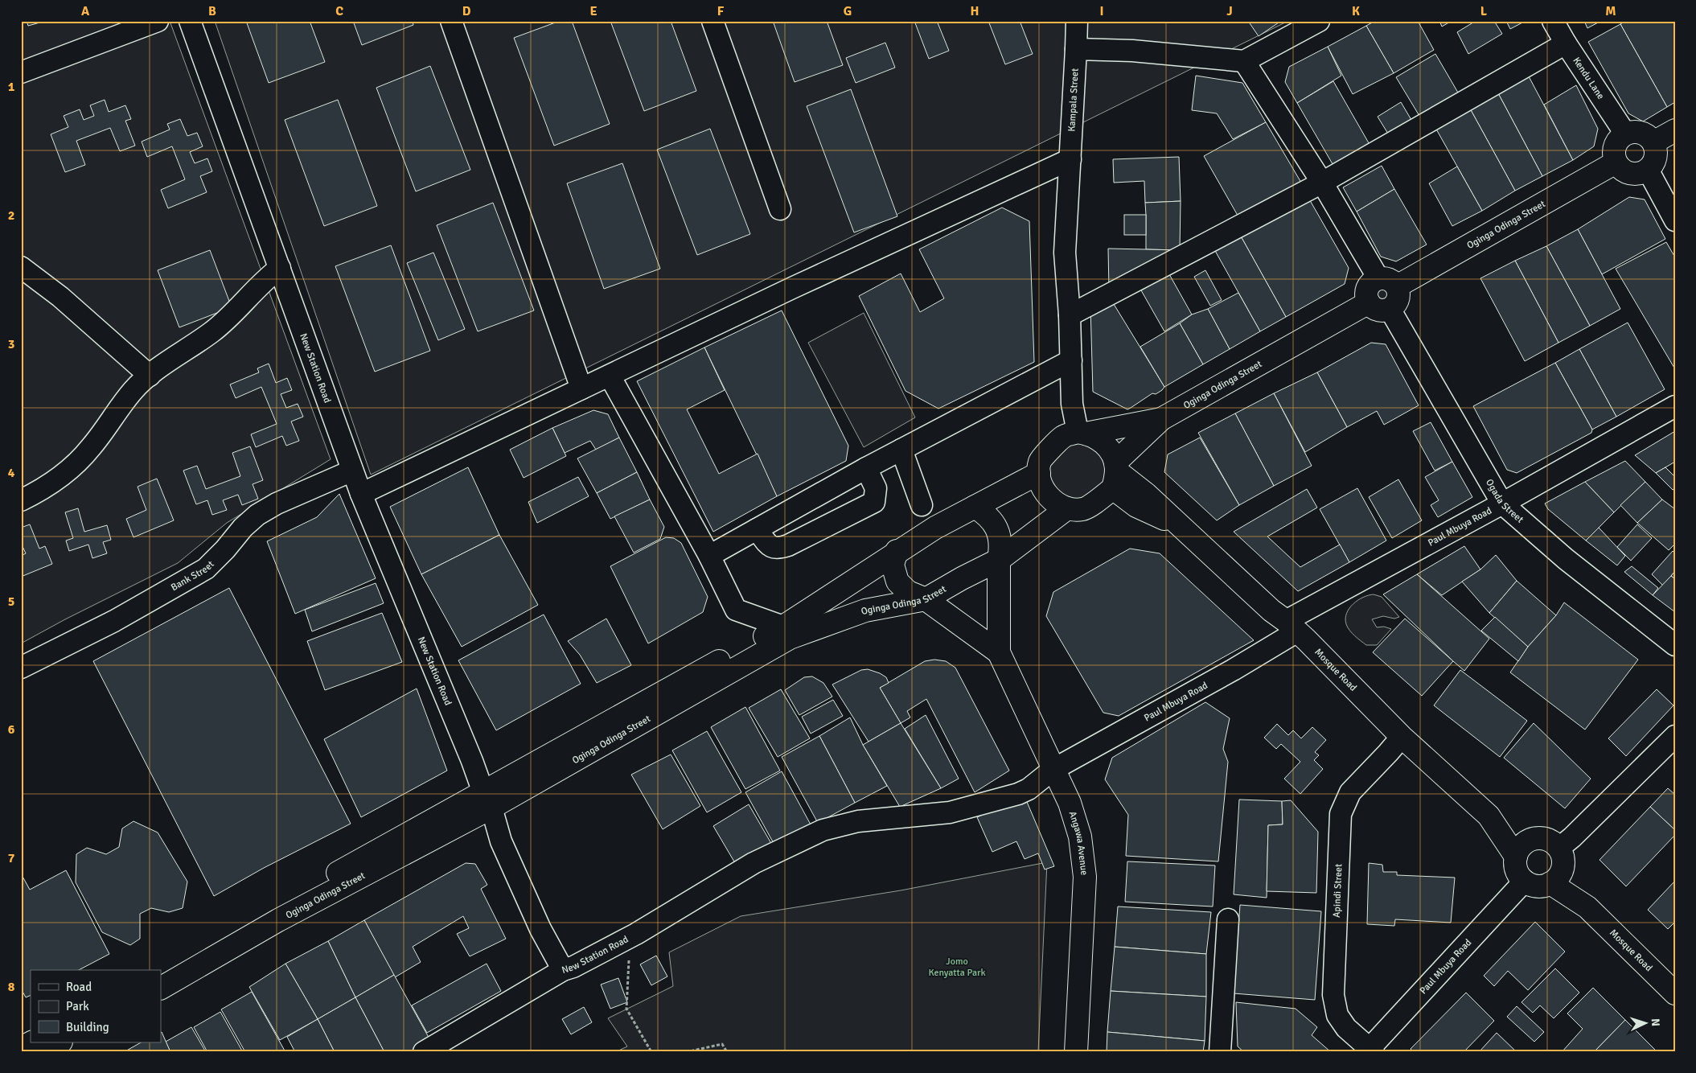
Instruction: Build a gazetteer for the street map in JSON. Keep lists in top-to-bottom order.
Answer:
{
  "streets": {
    "main road": ["Oginga Odinga Street", "Mosque Road", "Angawa Avenue"],
    "street": [
      "Kendu Lane",
      "Kampala Street",
      "New Station Road",
      "Ogada Street",
      "Paul Mbuya Road",
      "Bank Street",
      "Apindi Street"
    ]
  },
  "crossings": [
    ["Kendu Lane", "Oginga Odinga Street"],
    ["Kampala Street", "Oginga Odinga Street"],
    ["Kampala Street", "Mosque Road"],
    ["Oginga Odinga Street", "New Station Road"],
    ["Oginga Odinga Street", "Ogada Street"],
    ["Oginga Odinga Street", "Mosque Road"],
    ["Oginga Odinga Street", "Angawa Avenue"],
    ["New Station Road", "Paul Mbuya Road"],
    ["New Station Road", "Bank Street"],
    ["Ogada Street", "Paul Mbuya Road"],
    ["Paul Mbuya Road", "Mosque Road"],
    ["Paul Mbuya Road", "Angawa Avenue"],
    ["Paul Mbuya Road", "Apindi Street"],
    ["Mosque Road", "Apindi Street"]
  ],
  "parks": ["Jomo Kenyatta Park"],
  "legend": ["Road", "Park", "Building"],
  "north": "right",
  "grid": {
    "columns": [
      "A",
      "B",
      "C",
      "D",
      "E",
      "F",
      "G",
      "H",
      "I",
      "J",
      "K",
      "L",
      "M"
    ],
    "rows": [
      "1",
      "2",
      "3",
      "4",
      "5",
      "6",
      "7",
      "8"
    ]
  }
}
